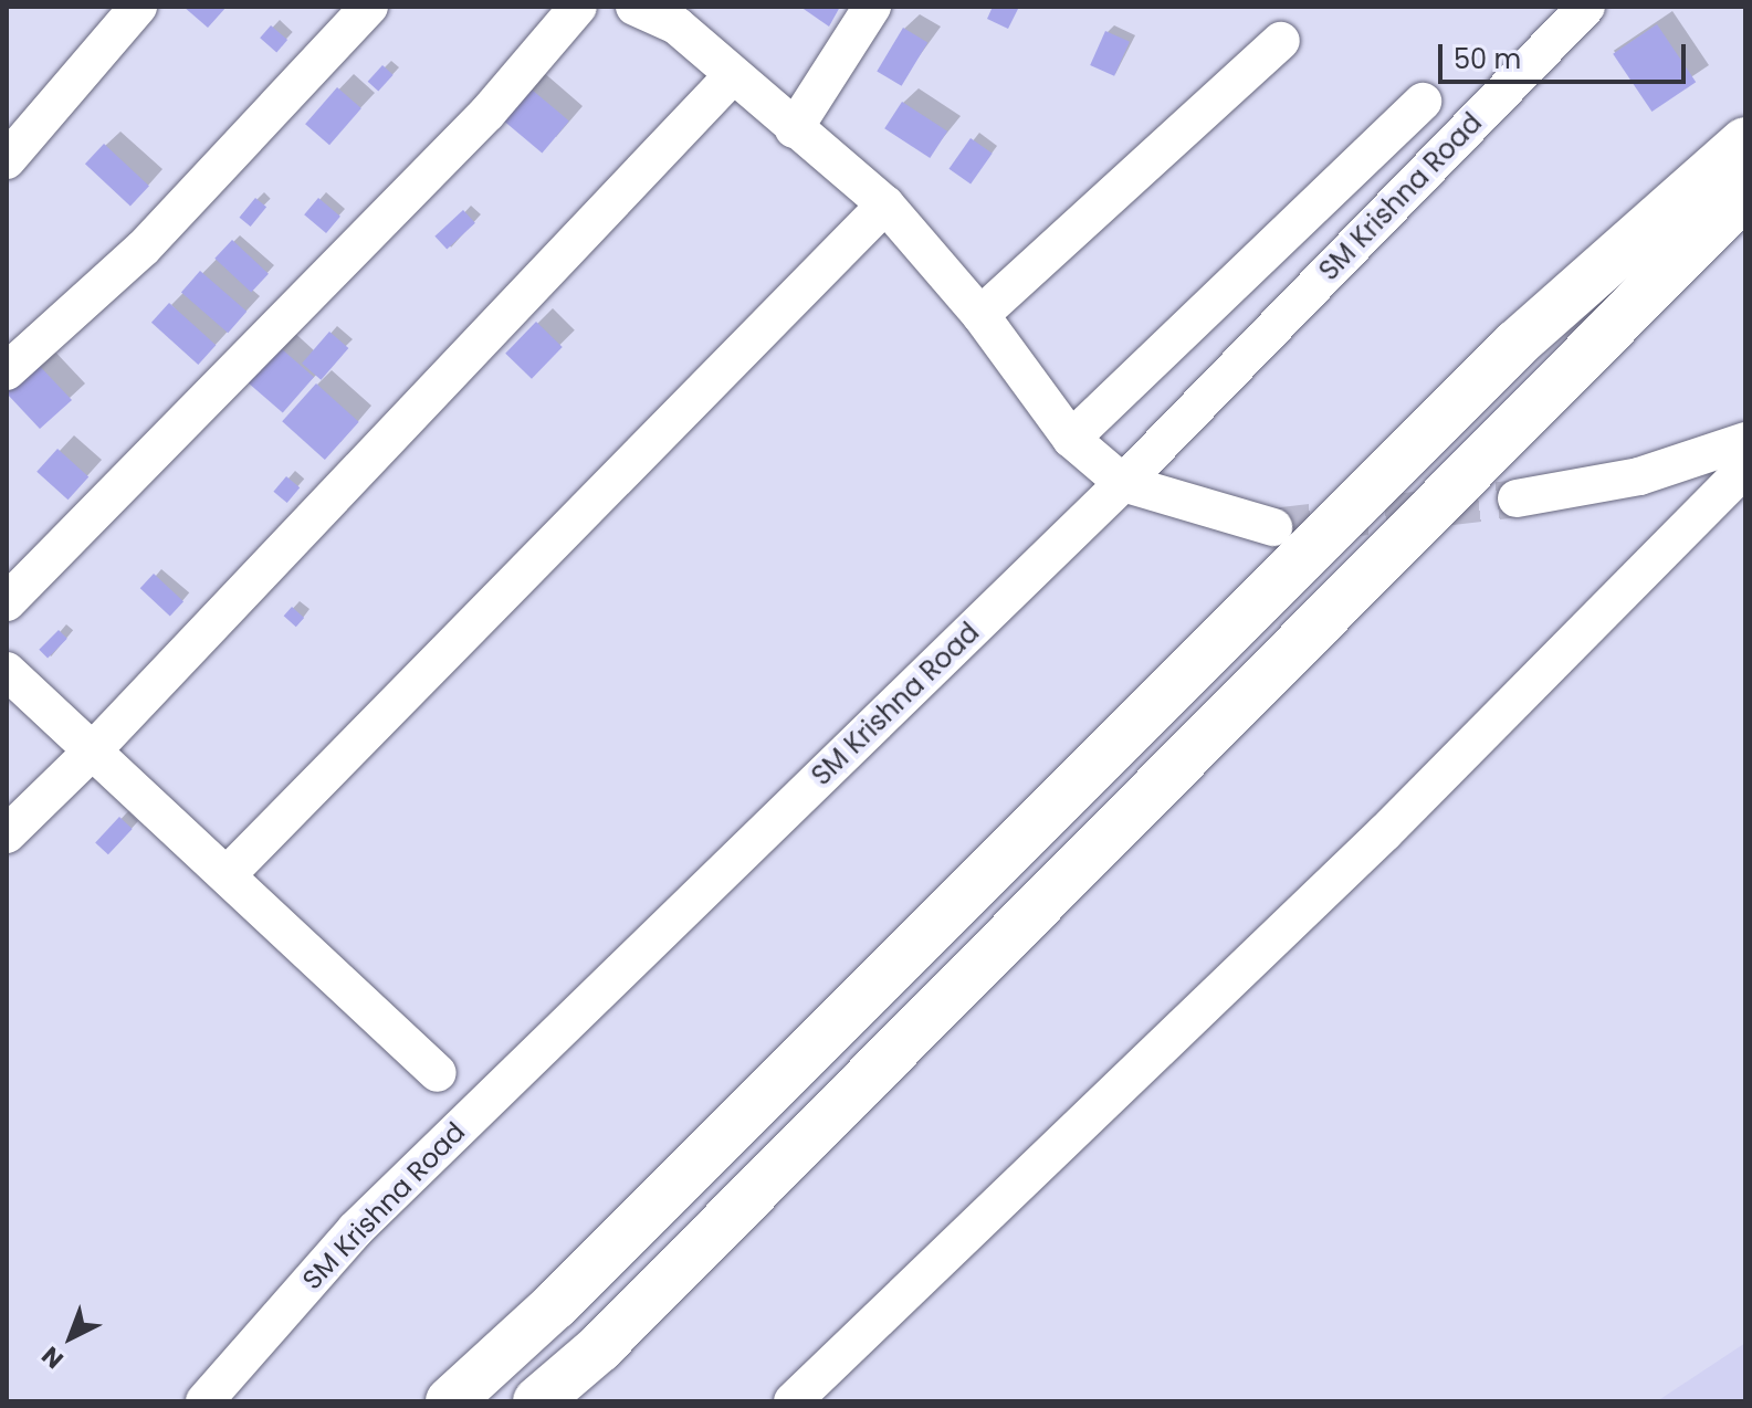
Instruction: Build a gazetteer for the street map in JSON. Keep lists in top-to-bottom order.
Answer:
{
  "streets": {
    "street": ["SM Krishna Road"]
  },
  "scale_bar": "50 m",
  "north": "bottom left"
}
